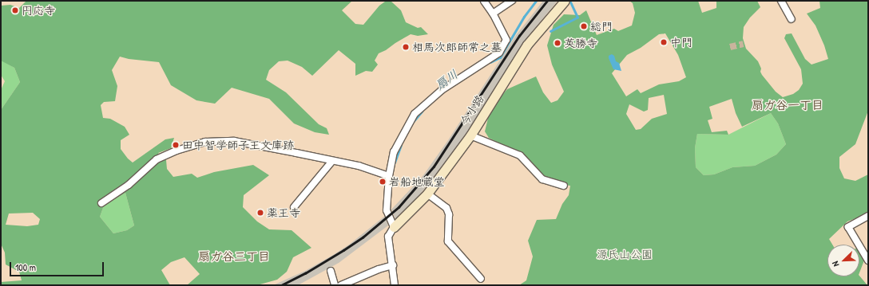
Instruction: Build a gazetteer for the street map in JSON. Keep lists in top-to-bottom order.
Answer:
{
  "streets": {
    "street": ["今小路"]
  },
  "districts": ["扇ガ谷一丁目", "扇ガ谷三丁目"],
  "water": ["扇川"],
  "parks": ["源氏山公園"],
  "places": [
    "円応寺",
    "総門",
    "中門",
    "英勝寺",
    "相馬次郎師常之墓",
    "田中智学師子王文庫跡",
    "岩船地蔵堂",
    "薬王寺"
  ],
  "scale_bar": "100 m",
  "north": "bottom left"
}
